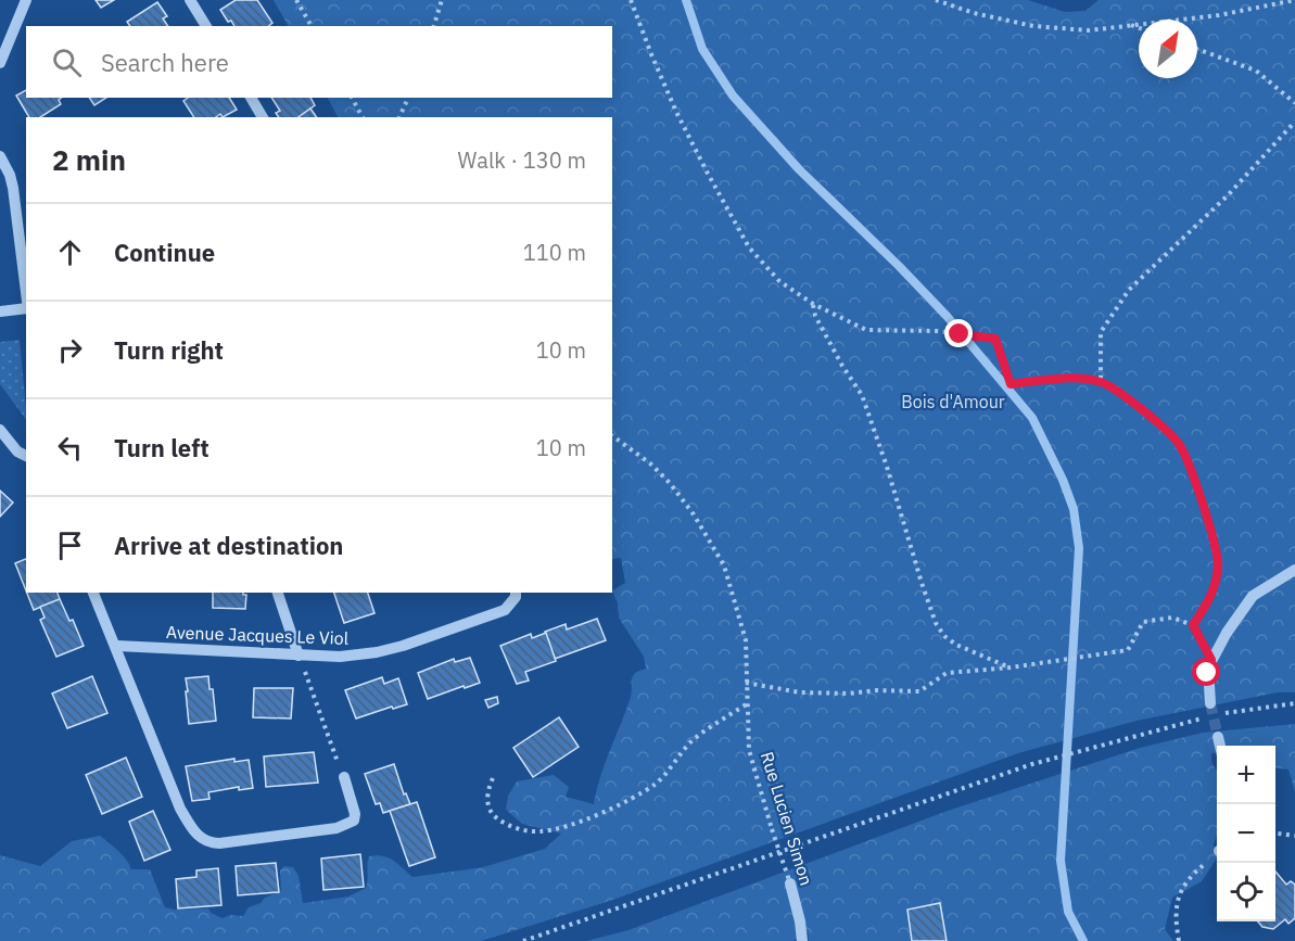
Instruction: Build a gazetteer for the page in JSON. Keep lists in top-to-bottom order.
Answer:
{
  "streets": {
    "street": ["Avenue Jacques Le Viol", "Rue Lucien Simon"]
  },
  "parks": ["Bois d'Amour"],
  "north": "top right",
  "page": {
    "search": "Search here",
    "heading": ["2 min", "Walk · 130 m"],
    "list": [
      ["Continue", "110 m"],
      ["Turn right", "10 m"],
      ["Turn left", "10 m"],
      "Arrive at destination"
    ],
    "map_buttons": ["+", "−"]
  }
}
